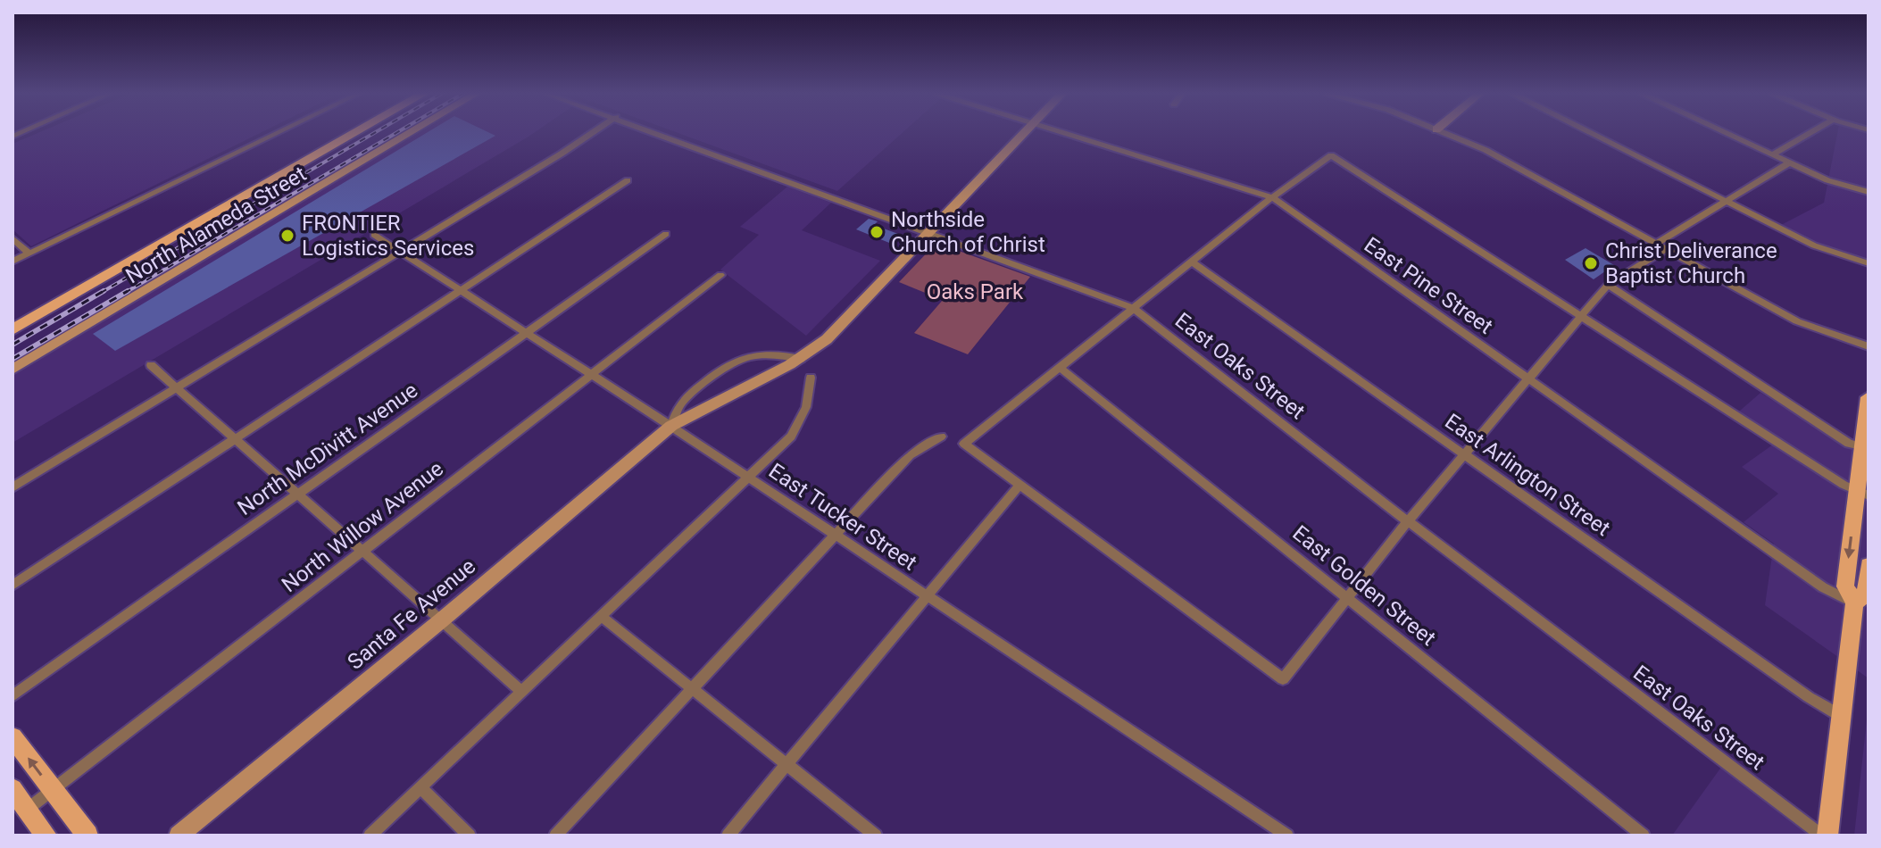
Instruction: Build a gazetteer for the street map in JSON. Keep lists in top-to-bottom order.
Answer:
{
  "streets": {
    "main road": ["North Alameda Street", "Santa Fe Avenue"],
    "street": [
      "East Pine Street",
      "East Oaks Street",
      "North McDivitt Avenue",
      "East Arlington Street",
      "East Tucker Street",
      "North Willow Avenue",
      "East Golden Street"
    ]
  },
  "crossings": [
    ["East Oaks Street", "Santa Fe Avenue"],
    ["North McDivitt Avenue", "East Tucker Street"],
    ["East Tucker Street", "North Willow Avenue"],
    ["East Tucker Street", "Santa Fe Avenue"]
  ],
  "parks": ["Oaks Park"],
  "places": ["Northside Church of Christ", "FRONTIER Logistics Services", "Christ Deliverance Baptist Church"]
}
